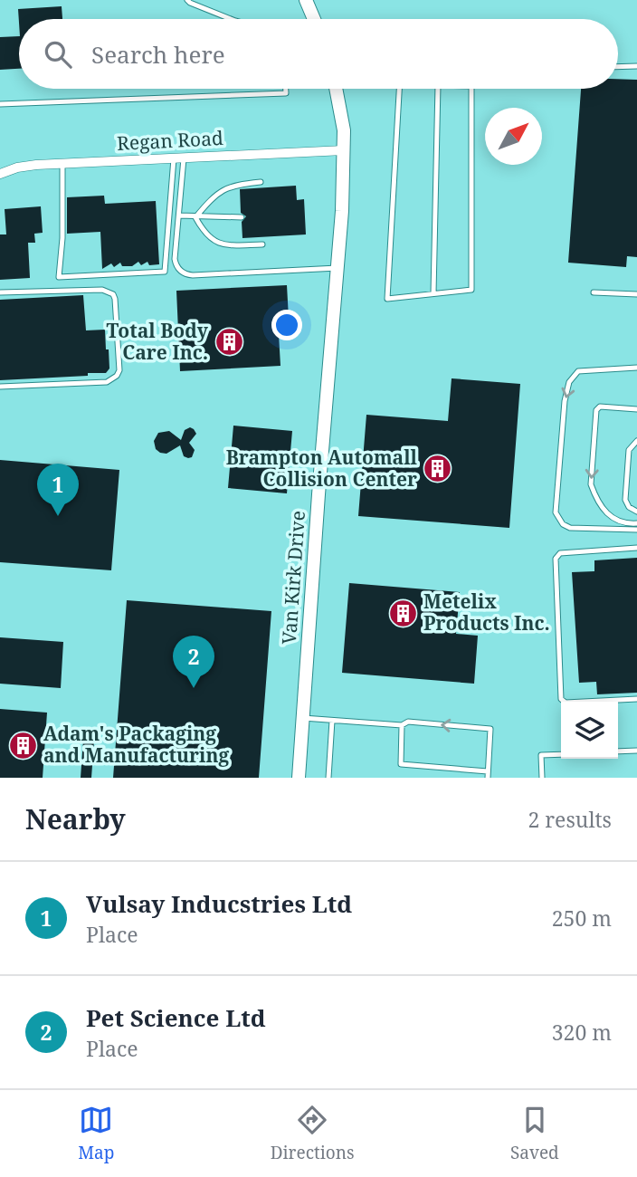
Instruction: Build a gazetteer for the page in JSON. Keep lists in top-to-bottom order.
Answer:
{
  "streets": {
    "street": ["Regan Road", "Van Kirk Drive"]
  },
  "crossings": [
    ["Regan Road", "Van Kirk Drive"]
  ],
  "places": {
    "building": [
      "Total Body Care Inc.",
      "Brampton Automall Collision Center",
      "Metelix Products Inc.",
      "Adam's Packaging and Manufacturing"
    ]
  },
  "north": "top right",
  "page": {
    "search": "Search here",
    "pins": ["1", "2"],
    "heading": ["Nearby", "2 results"],
    "list": [
      {
        "mark": "1",
        "name": "Vulsay Inducstries Ltd",
        "note": "Place",
        "value": "250 m"
      },
      {
        "mark": "2",
        "name": "Pet Science Ltd",
        "note": "Place",
        "value": "320 m"
      }
    ],
    "nav": ["Map", "Directions", "Saved"]
  }
}
